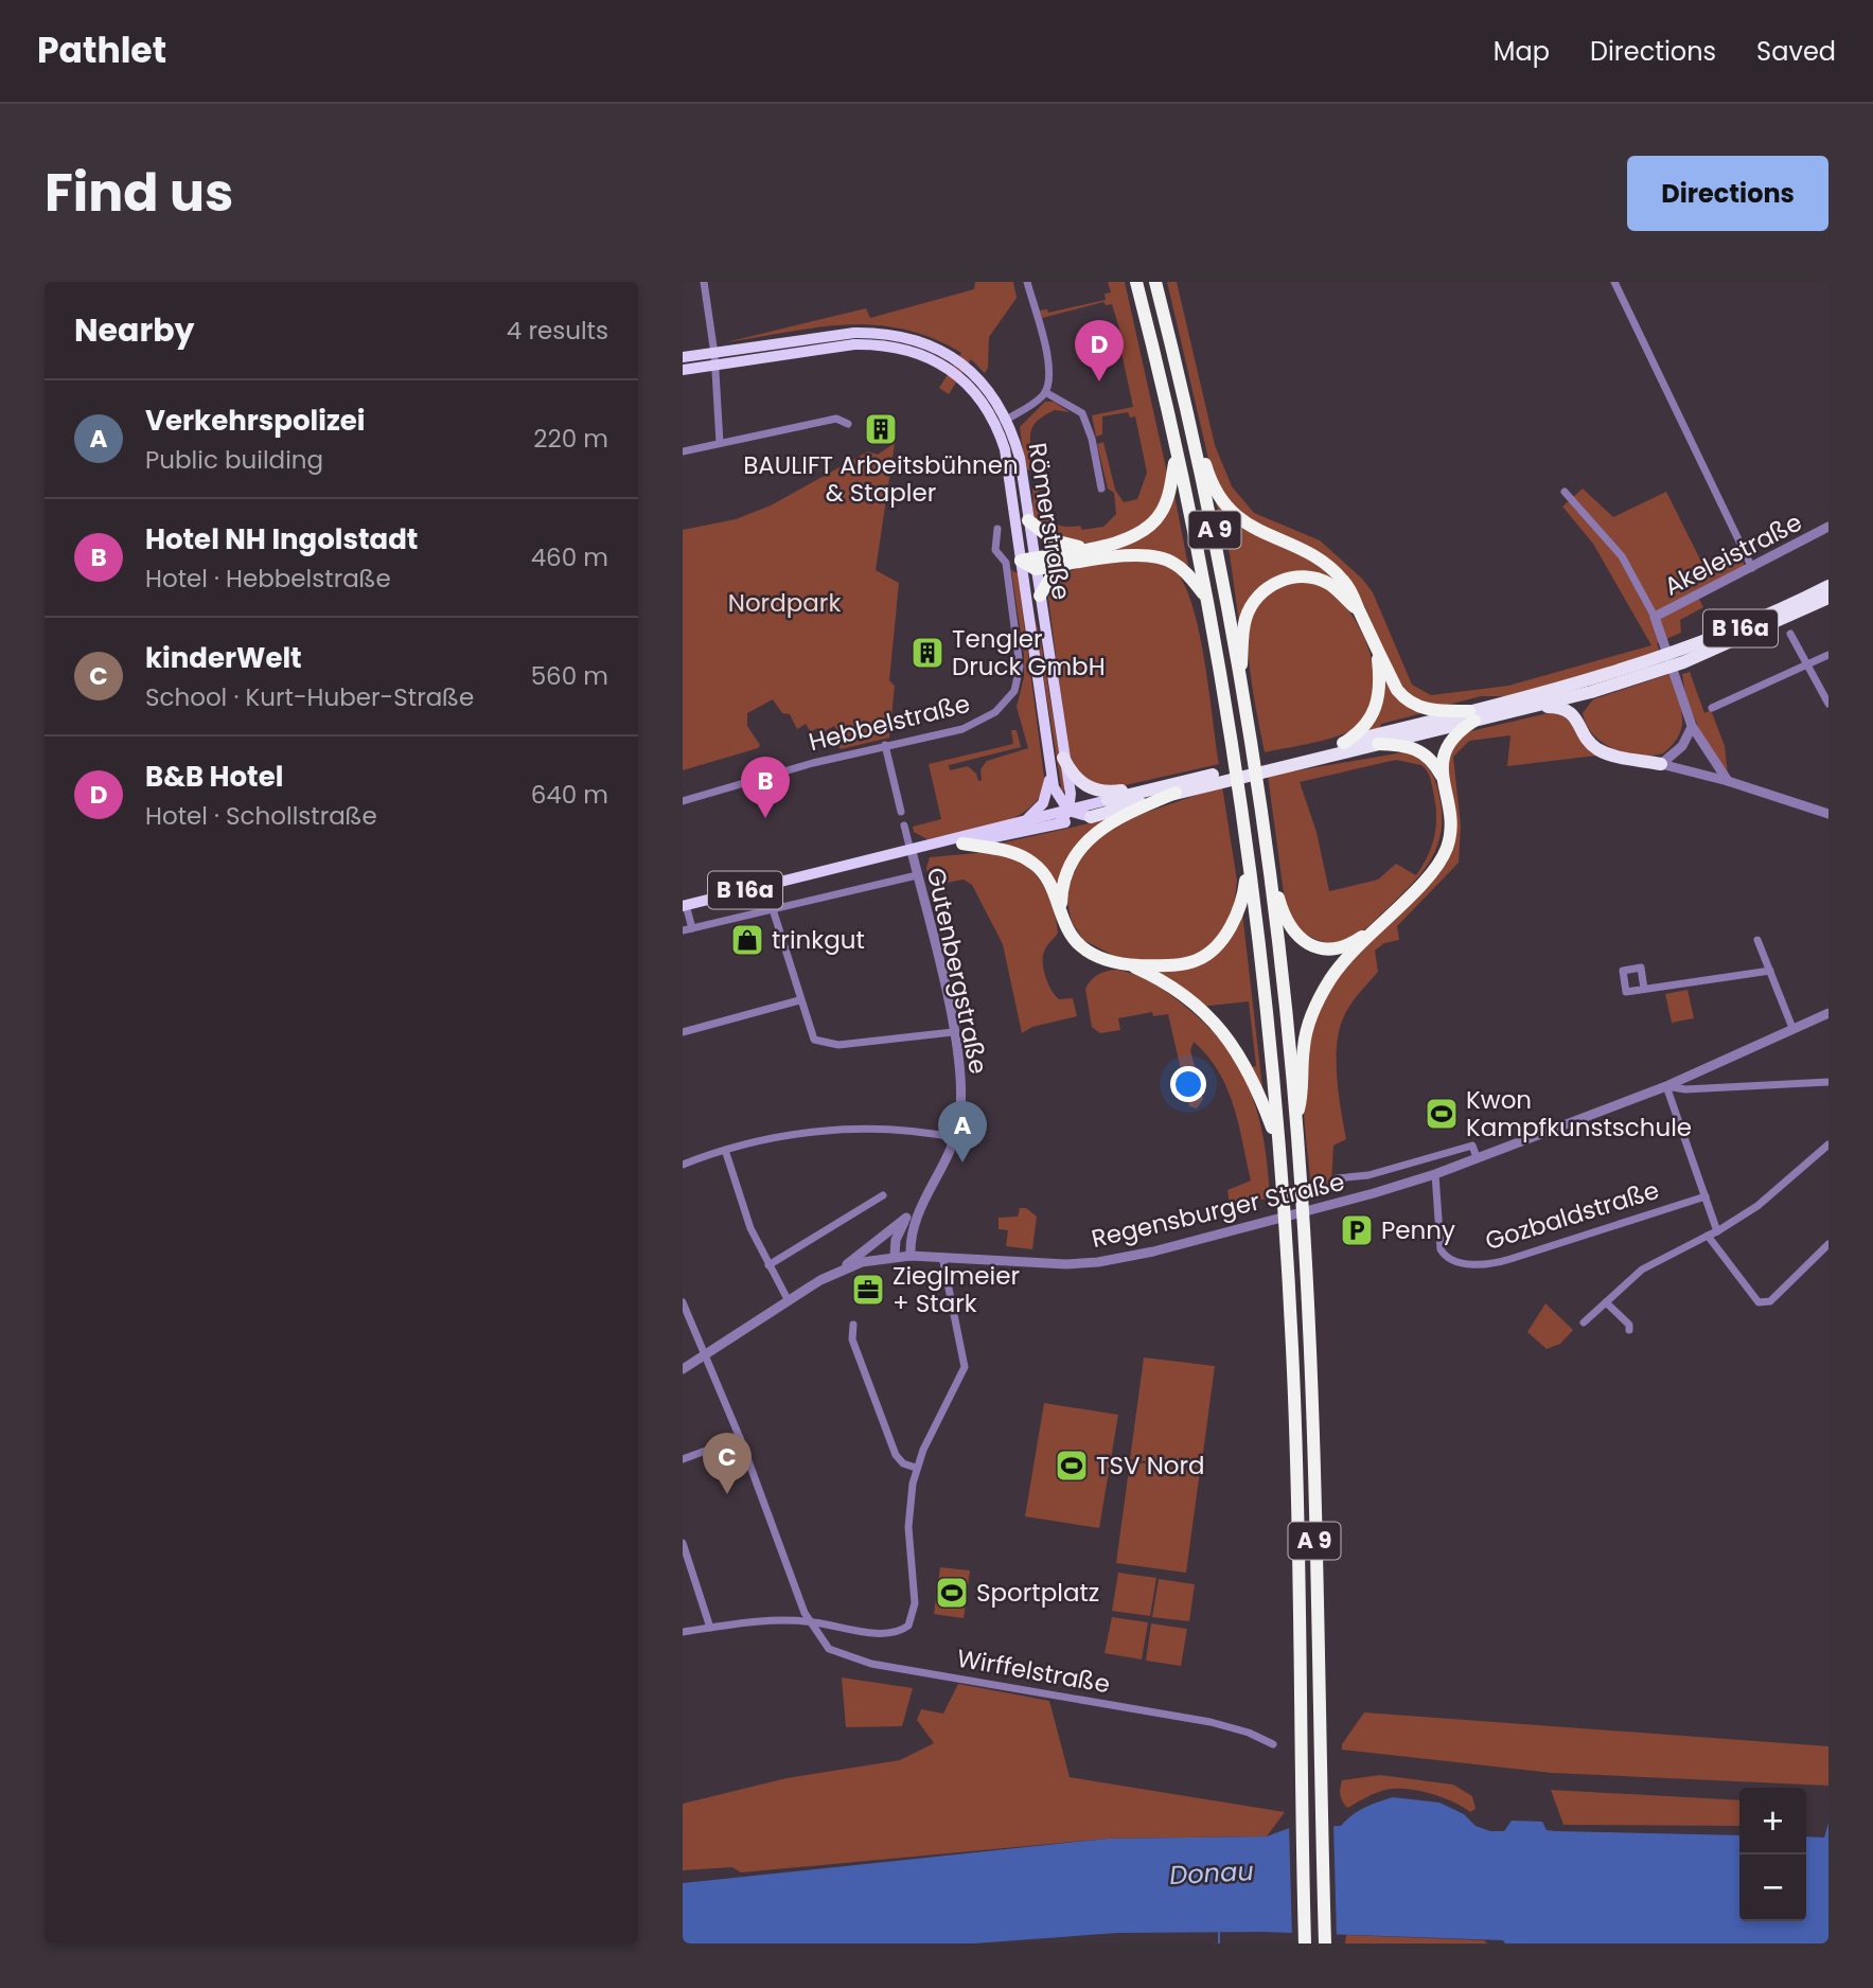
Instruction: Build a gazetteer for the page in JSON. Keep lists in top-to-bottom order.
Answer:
{
  "streets": {
    "highway": ["A 9", "B 16a"],
    "main road": ["Römerstraße"],
    "street": [
      "Akeleistraße",
      "Hebbelstraße",
      "Gutenbergstraße",
      "Regensburger Straße",
      "Gozbaldstraße",
      "Wirffelstraße"
    ]
  },
  "crossings": [
    ["Römerstraße", "A 9"],
    ["Römerstraße", "B 16a"],
    ["A 9", "B 16a"],
    ["B 16a", "Gutenbergstraße"],
    ["Gutenbergstraße", "Regensburger Straße"],
    ["Regensburger Straße", "Gozbaldstraße"]
  ],
  "water": ["Donau"],
  "parks": ["Nordpark"],
  "places": {
    "building": ["BAULIFT Arbeitsbühnen & Stapler", "Tengler Druck GmbH"],
    "shop": ["trinkgut"],
    "sports": ["Kwon Kampfkunstschule", "TSV Nord", "Sportplatz"],
    "parking": ["Penny"],
    "office": ["Zieglmeier + Stark"]
  },
  "page": {
    "header": "Pathlet",
    "nav": ["Map", "Directions", "Saved"],
    "title": "Find us",
    "buttons": "Directions",
    "heading": ["Nearby", "4 results"],
    "pins": [
      "D",
      "B",
      "A",
      "C"
    ],
    "list": [
      {
        "mark": "A",
        "name": "Verkehrspolizei",
        "note": "Public building",
        "value": "220 m"
      },
      {
        "mark": "B",
        "name": "Hotel NH Ingolstadt",
        "note": "Hotel · Hebbelstraße",
        "value": "460 m"
      },
      {
        "mark": "C",
        "name": "kinderWelt",
        "note": "School · Kurt-Huber-Straße",
        "value": "560 m"
      },
      {
        "mark": "D",
        "name": "B&B Hotel",
        "note": "Hotel · Schollstraße",
        "value": "640 m"
      }
    ],
    "map_buttons": ["+", "−"]
  }
}
